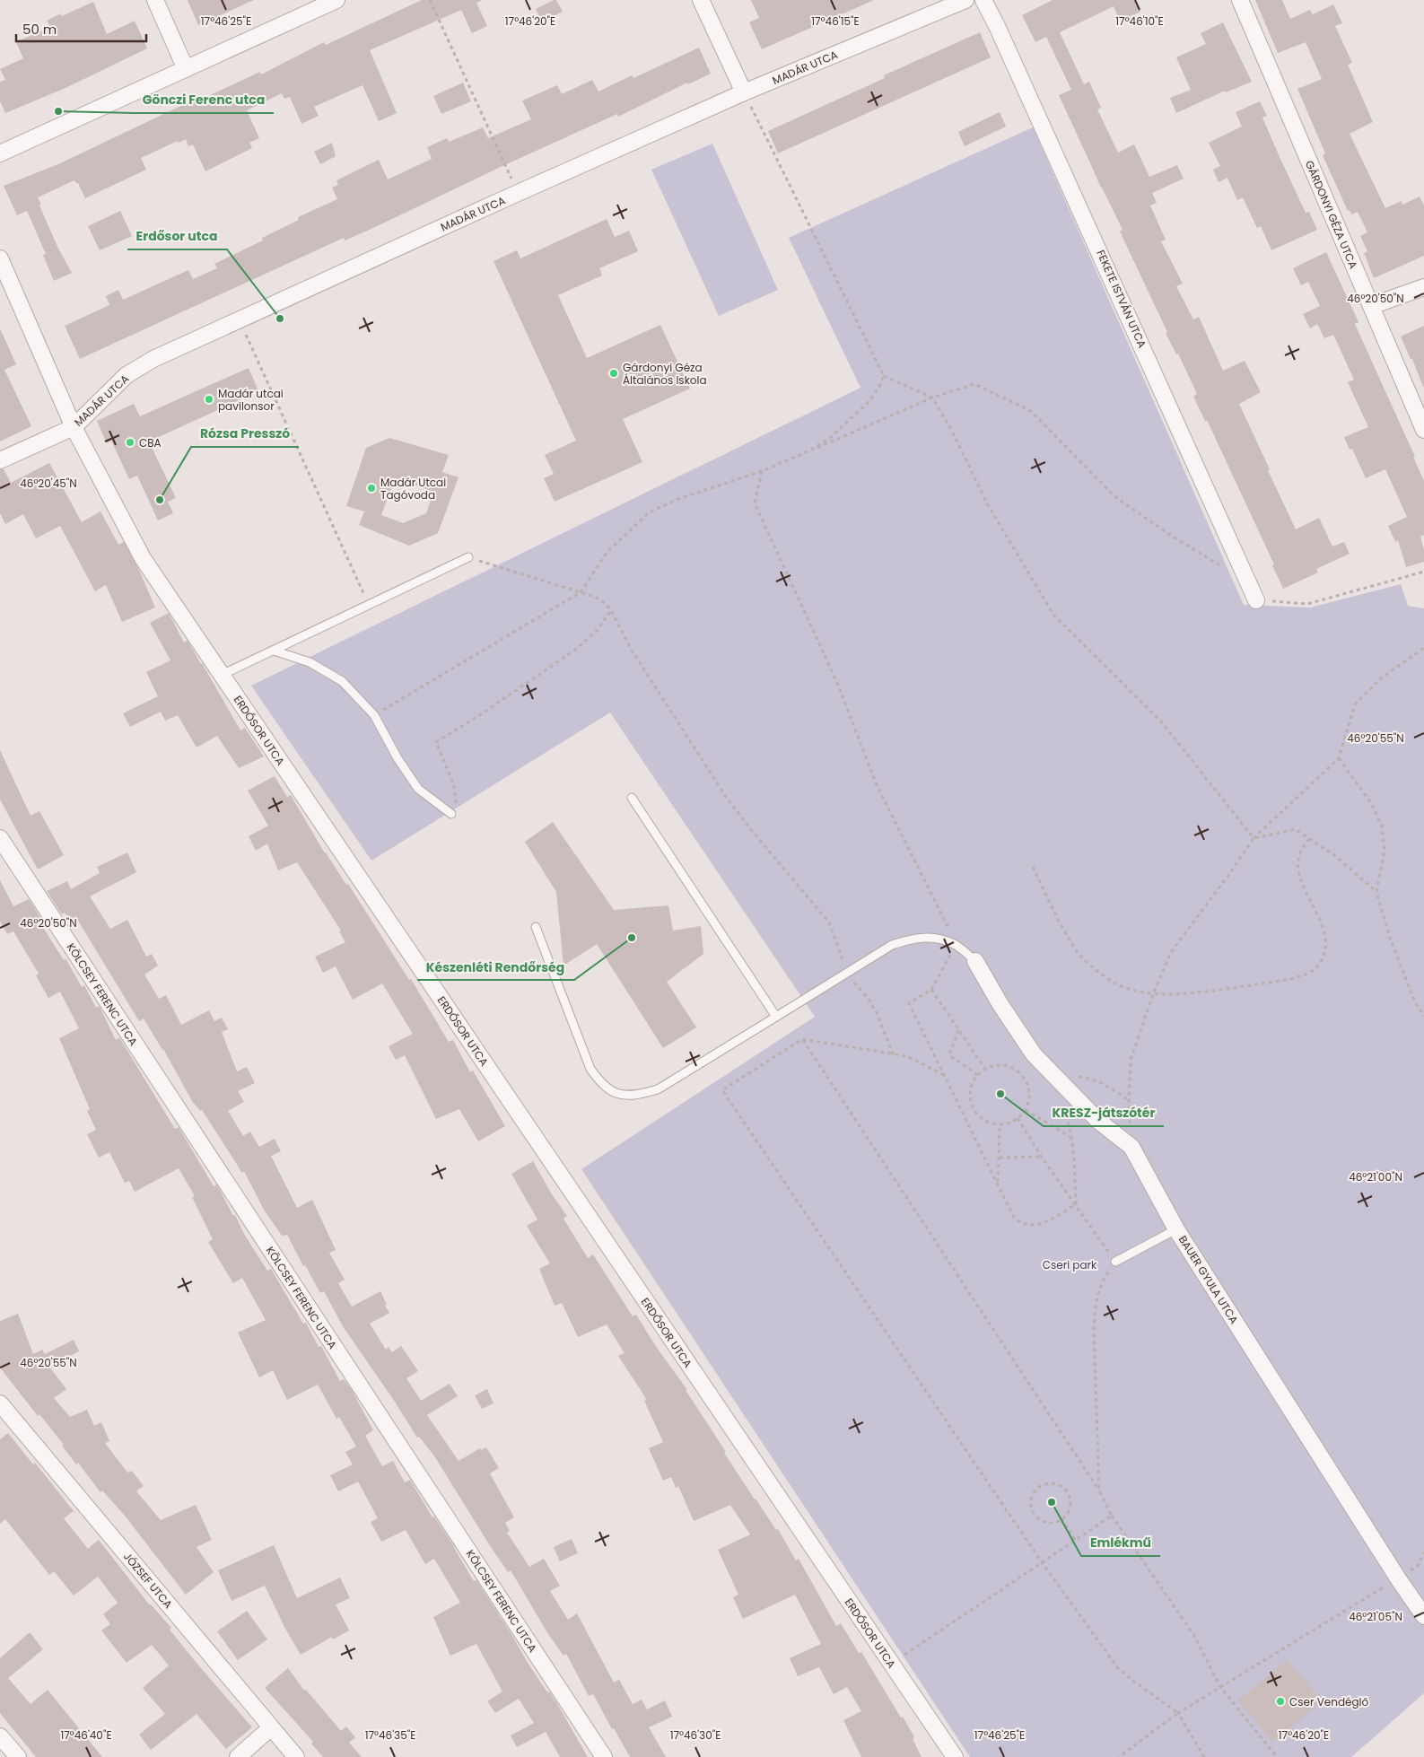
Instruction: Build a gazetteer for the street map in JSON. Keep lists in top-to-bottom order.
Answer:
{
  "streets": {
    "street": [
      "MADÁR UTCA",
      "GÁRDONYI GÉZA UTCA",
      "FEKETE ISTVÁN UTCA",
      "ERDŐSOR UTCA",
      "KÖLCSEY FERENC UTCA",
      "BAUER GYULA UTCA",
      "JÓZSEF UTCA"
    ]
  },
  "crossings": [
    ["MADÁR UTCA", "ERDŐSOR UTCA"]
  ],
  "parks": ["Cseri park"],
  "places": [
    "Gönczi Ferenc utca",
    "Erdősor utca",
    "Gárdonyi Géza Általános Iskola",
    "Madár utcai pavilonsor",
    "CBA",
    "Madár Utcai Tagóvoda",
    "Rózsa Presszó",
    "Készenléti Rendőrség",
    "KRESZ-játszótér",
    "Emlékmű",
    "Cser Vendéglő"
  ],
  "scale_bar": "50 m",
  "coordinates": [
    "17°46'25\"E",
    "17°46'20\"E",
    "17°46'15\"E",
    "17°46'10\"E",
    "46°20'50\"N",
    "46°20'45\"N",
    "46°20'55\"N",
    "46°21'00\"N",
    "46°21'05\"N",
    "17°46'40\"E",
    "17°46'35\"E",
    "17°46'30\"E"
  ]
}
